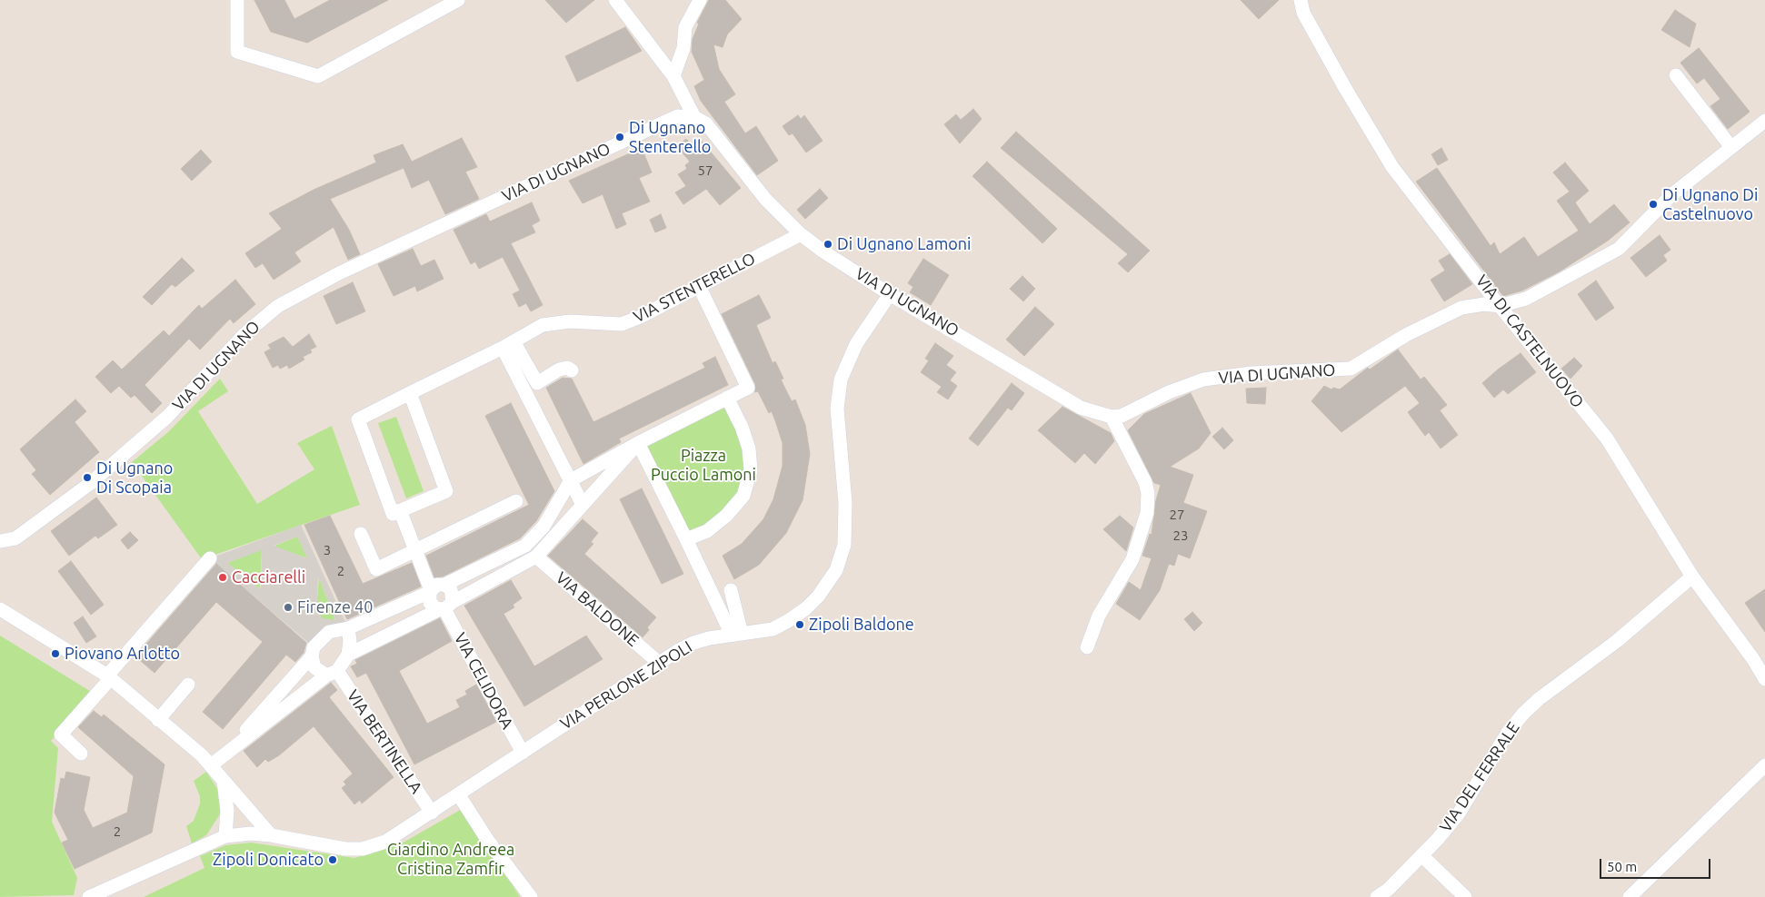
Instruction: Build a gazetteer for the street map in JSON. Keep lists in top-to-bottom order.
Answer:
{
  "streets": {
    "street": [
      "VIA DI UGNANO",
      "VIA STENTERELLO",
      "VIA DI CASTELNUOVO",
      "VIA BALDONE",
      "VIA CELIDORA",
      "VIA PERLONE ZIPOLI",
      "VIA BERTINELLA",
      "VIA DEL FERRALE"
    ]
  },
  "crossings": [
    ["VIA DI UGNANO", "VIA STENTERELLO"],
    ["VIA DI UGNANO", "VIA DI CASTELNUOVO"],
    ["VIA DI UGNANO", "VIA PERLONE ZIPOLI"],
    ["VIA STENTERELLO", "VIA CELIDORA"],
    ["VIA DI CASTELNUOVO", "VIA DEL FERRALE"],
    ["VIA BALDONE", "VIA PERLONE ZIPOLI"],
    ["VIA CELIDORA", "VIA PERLONE ZIPOLI"],
    ["VIA PERLONE ZIPOLI", "VIA BERTINELLA"]
  ],
  "parks": ["Piazza Puccio Lamoni", "Giardino Andreea Cristina Zamfir"],
  "places": [
    "Di Ugnano Stenterello",
    "Di Ugnano Di Castelnuovo",
    "Di Ugnano Lamoni",
    "Di Ugnano Di Scopaia",
    "Cacciarelli",
    "Firenze 40",
    "Zipoli Baldone",
    "Piovano Arlotto",
    "Zipoli Donicato"
  ],
  "house_numbers": [
    "57",
    "27",
    "23",
    "3",
    "2",
    "2"
  ],
  "scale_bar": "50 m"
}
